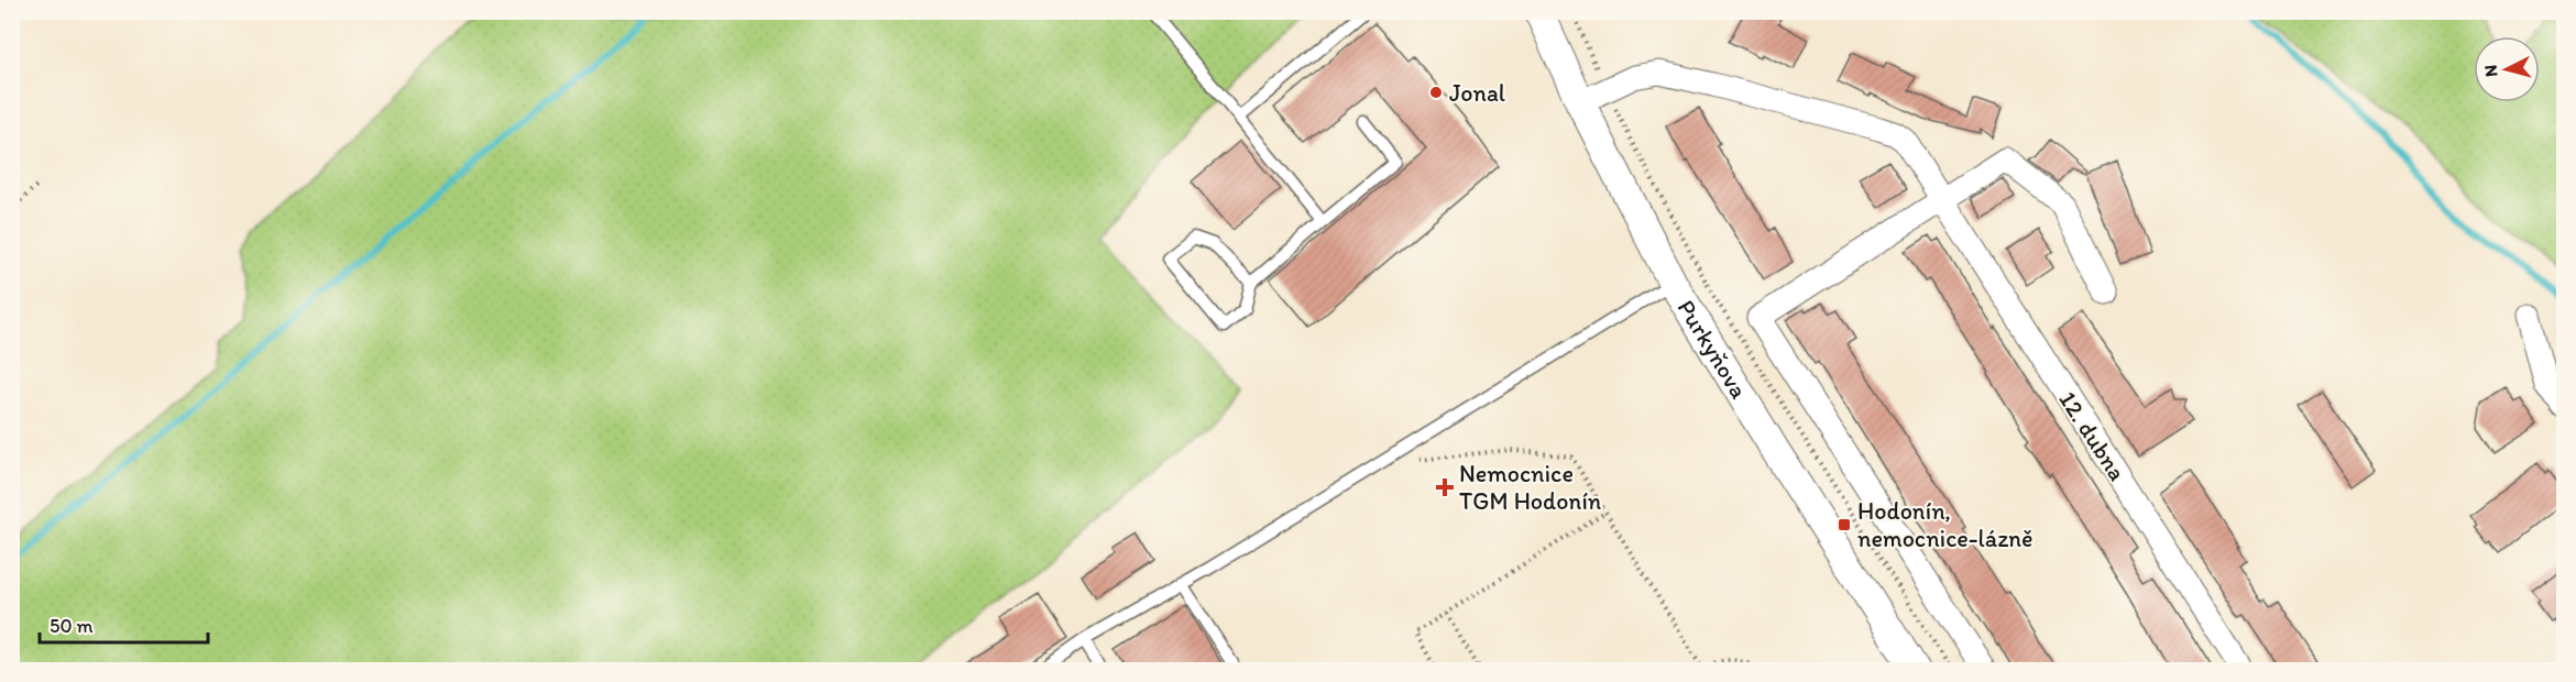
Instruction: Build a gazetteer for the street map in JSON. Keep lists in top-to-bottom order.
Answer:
{
  "streets": {
    "street": ["Purkyňova", "12. dubna"]
  },
  "crossings": [
    ["Purkyňova", "12. dubna"]
  ],
  "places": {
    "other": ["Jonal"],
    "health": ["Nemocnice TGM Hodonín"],
    "transit": ["Hodonín, nemocnice-lázně"]
  },
  "scale_bar": "50 m",
  "north": "left"
}
